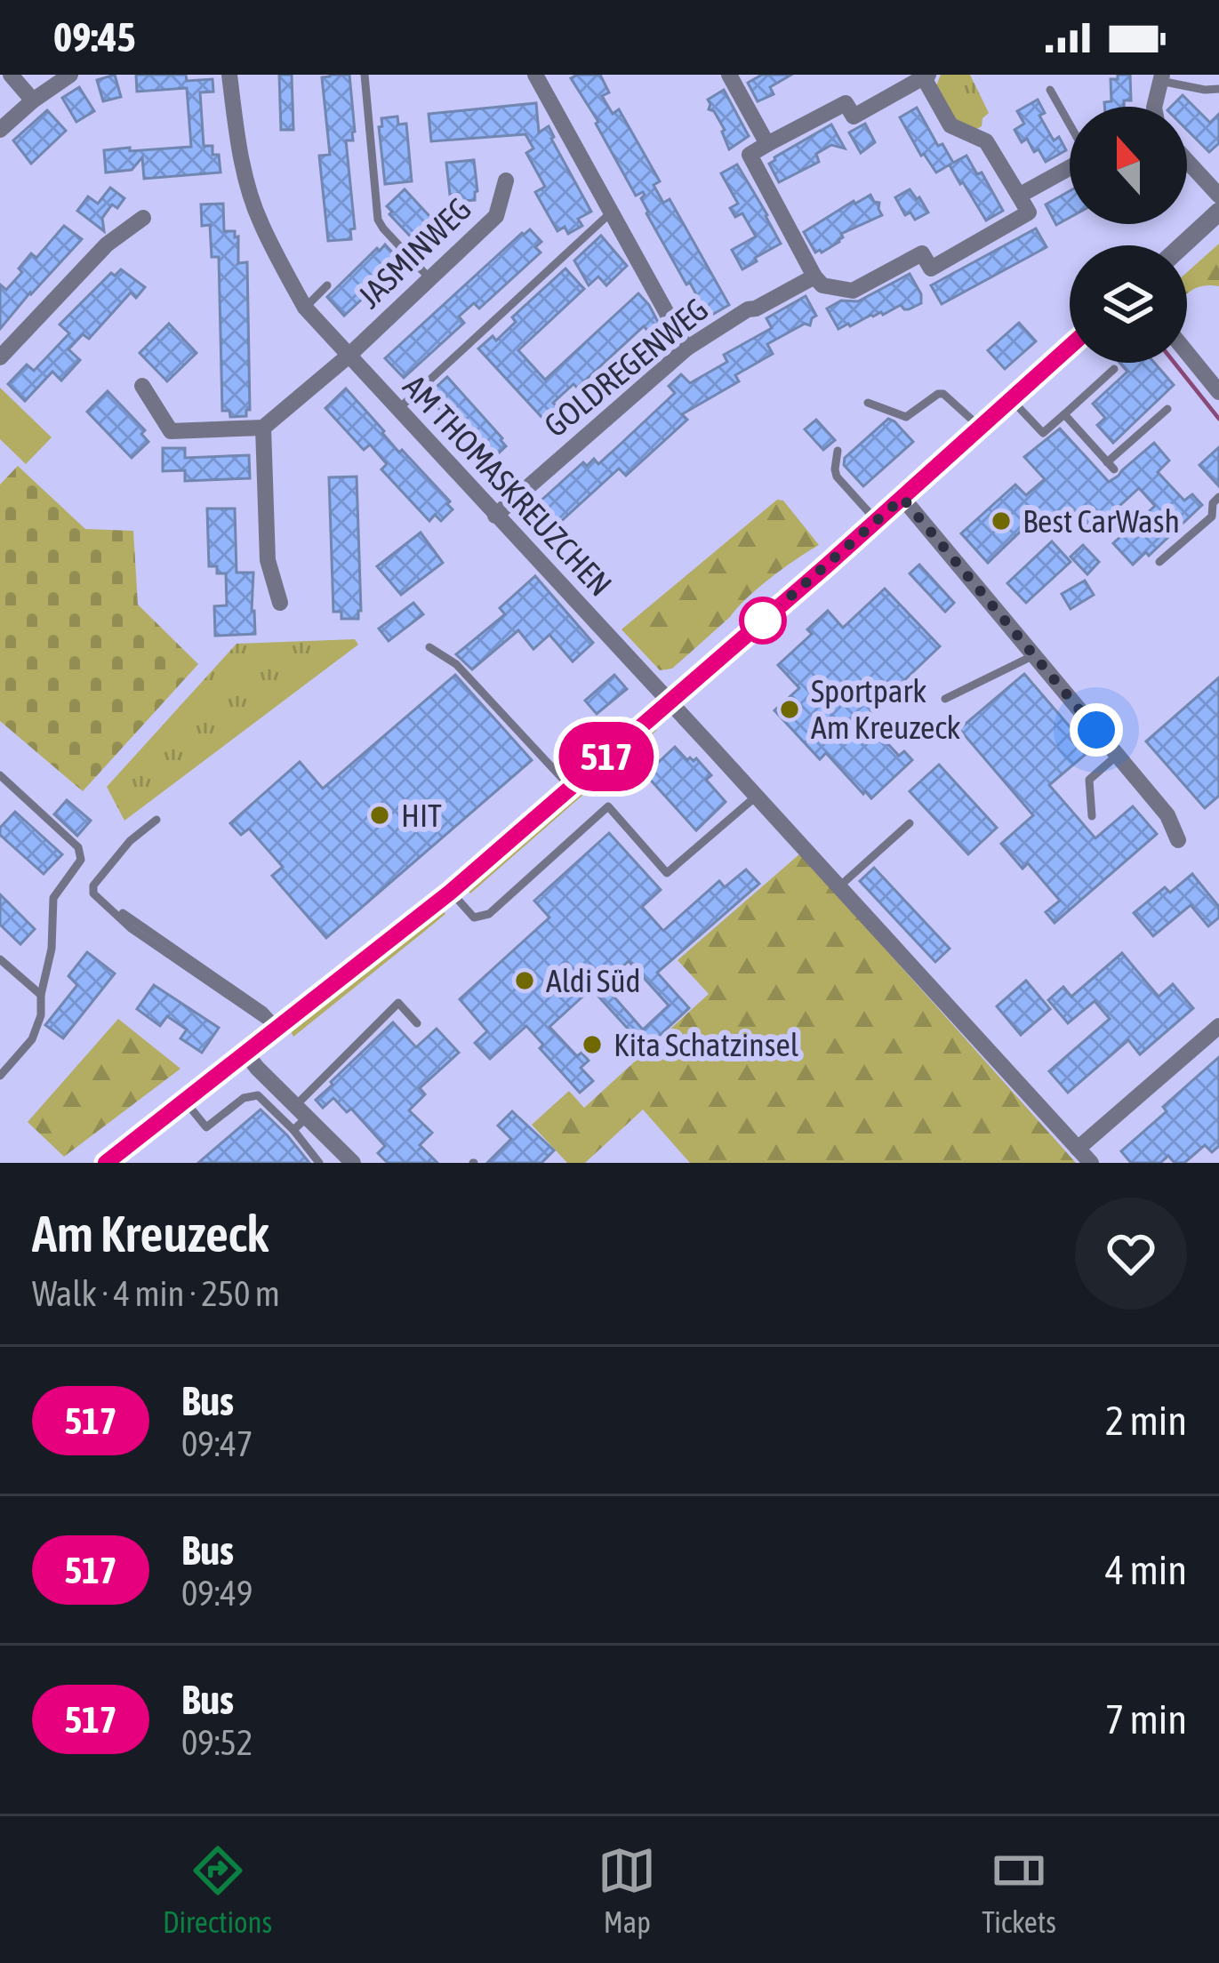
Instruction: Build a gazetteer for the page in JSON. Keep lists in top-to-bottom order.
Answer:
{
  "streets": {
    "street": ["JASMINWEG", "GOLDREGENWEG", "AM THOMASKREUZCHEN"]
  },
  "crossings": [
    ["JASMINWEG", "AM THOMASKREUZCHEN"],
    ["GOLDREGENWEG", "AM THOMASKREUZCHEN"]
  ],
  "places": [
    "Best CarWash",
    "Sportpark Am Kreuzeck",
    "HIT",
    "Aldi Süd",
    "Kita Schatzinsel"
  ],
  "lines": ["bus line 517"],
  "north": "top",
  "page": {
    "status": "09:45",
    "on_map": "517",
    "heading": ["Am Kreuzeck", "Walk · 4 min · 250 m"],
    "list": [
      {
        "mark": "517",
        "name": "Bus",
        "note": "09:47",
        "value": "2 min"
      },
      {
        "mark": "517",
        "name": "Bus",
        "note": "09:49",
        "value": "4 min"
      },
      {
        "mark": "517",
        "name": "Bus",
        "note": "09:52",
        "value": "7 min"
      }
    ],
    "tabs": ["Directions", "Map", "Tickets"]
  }
}
